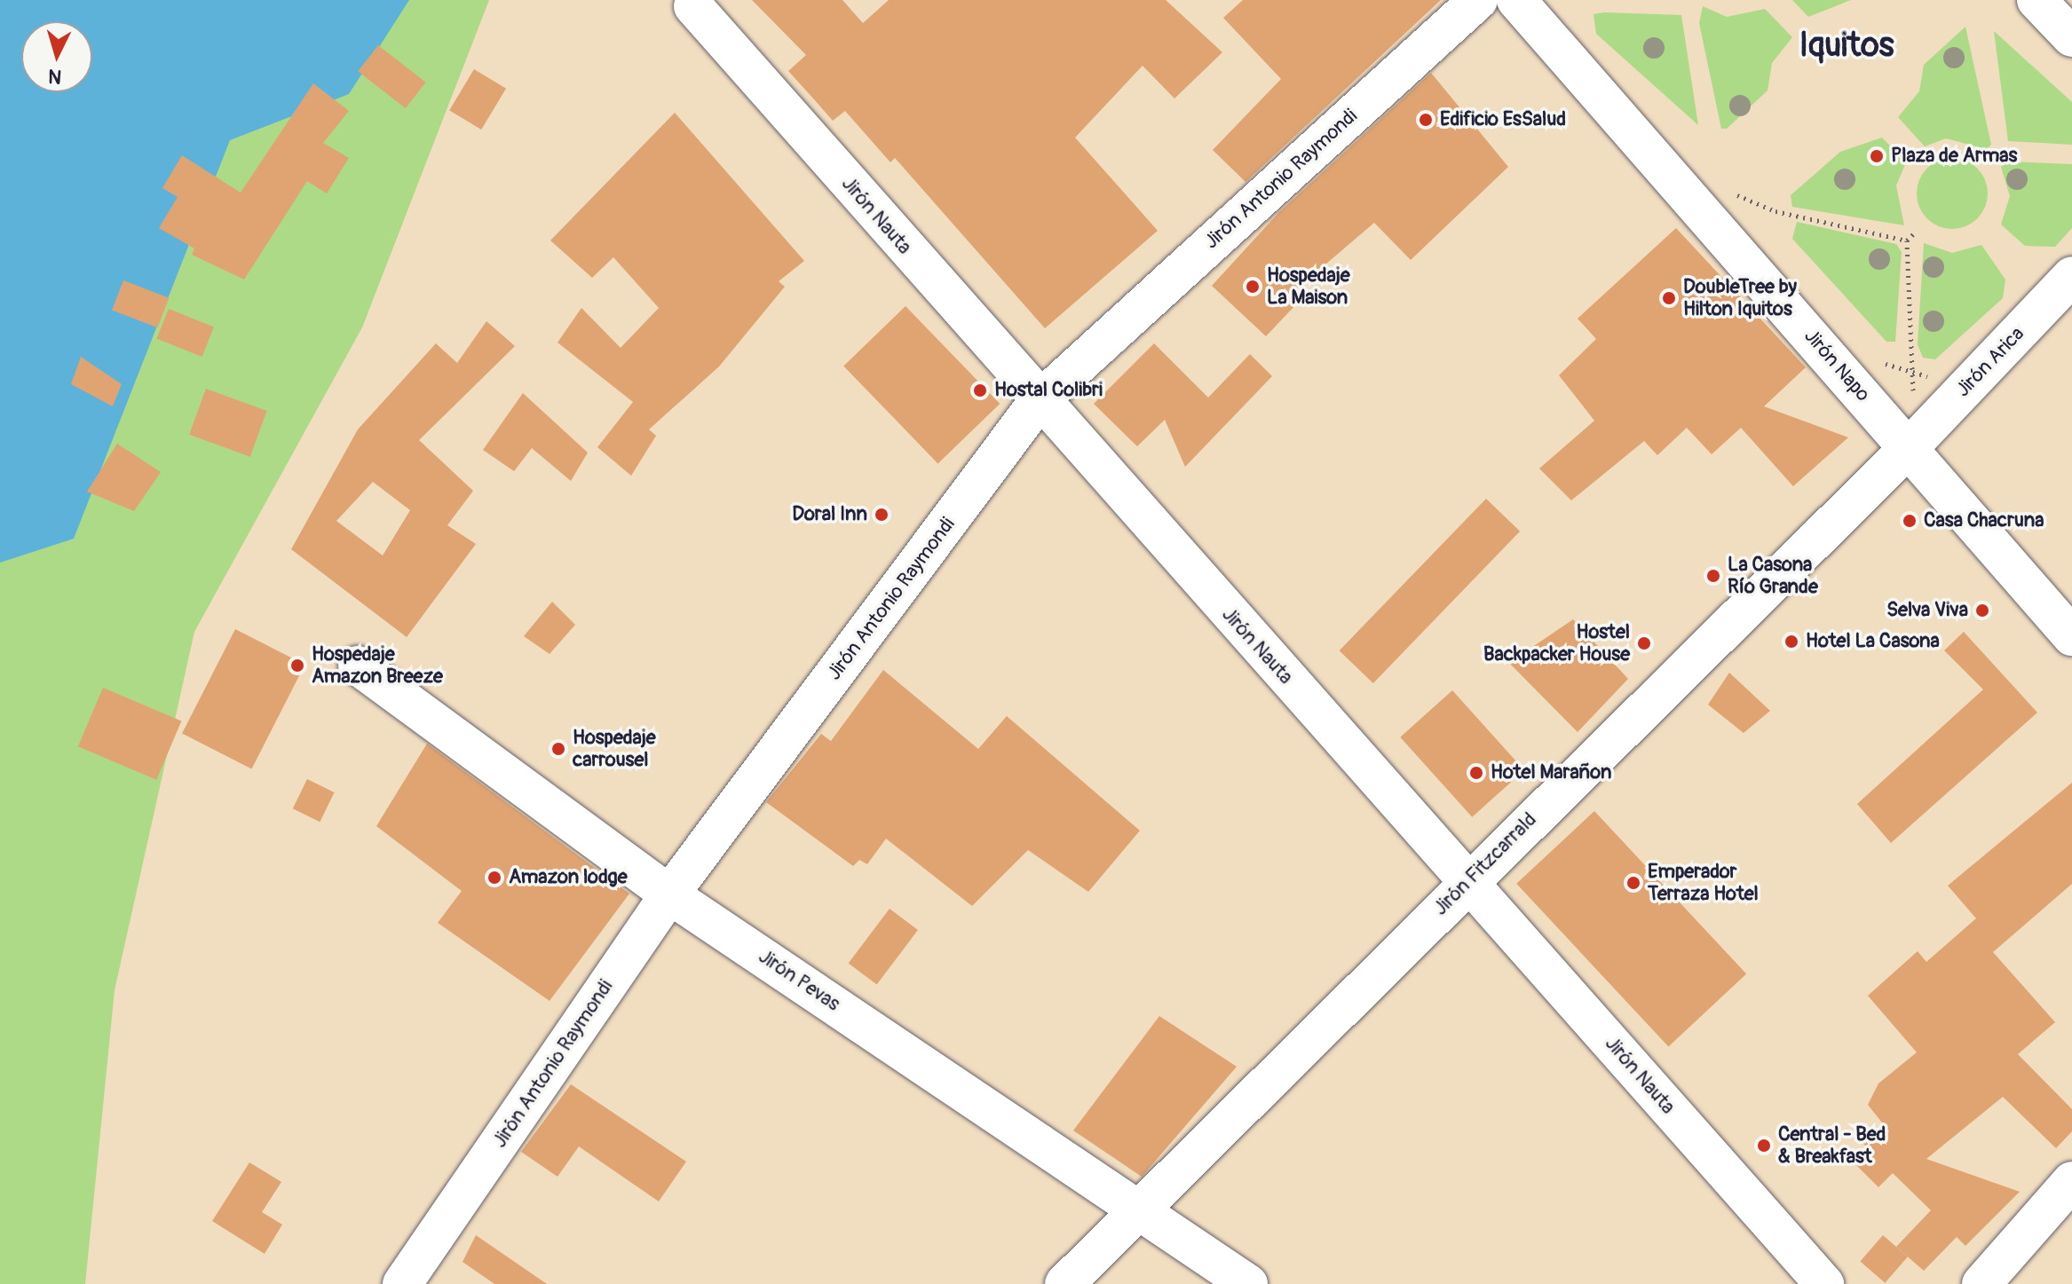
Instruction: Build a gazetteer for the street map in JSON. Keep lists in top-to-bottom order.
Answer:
{
  "streets": {
    "street": [
      "Jirón Antonio Raymondi",
      "Jirón Nauta",
      "Jirón Arica",
      "Jirón Napo",
      "Jirón Fitzcarrald",
      "Jirón Pevas"
    ]
  },
  "crossings": [
    ["Jirón Antonio Raymondi", "Jirón Nauta"],
    ["Jirón Antonio Raymondi", "Jirón Pevas"],
    ["Jirón Nauta", "Jirón Fitzcarrald"],
    ["Jirón Arica", "Jirón Napo"],
    ["Jirón Arica", "Jirón Fitzcarrald"],
    ["Jirón Napo", "Jirón Fitzcarrald"],
    ["Jirón Fitzcarrald", "Jirón Pevas"]
  ],
  "districts": ["Iquitos"],
  "places": [
    "Edificio EsSalud",
    "Plaza de Armas",
    "Hospedaje La Maison",
    "DoubleTree by Hilton Iquitos",
    "Hostal Colibri",
    "Doral Inn",
    "Casa Chacruna",
    "La Casona Río Grande",
    "Selva Viva",
    "Hotel La Casona",
    "Hostel Backpacker House",
    "Hospedaje Amazon Breeze",
    "Hospedaje carrousel",
    "Hotel Marañon",
    "Amazon lodge",
    "Emperador Terraza Hotel",
    "Central - Bed & Breakfast"
  ],
  "north": "bottom"
}
